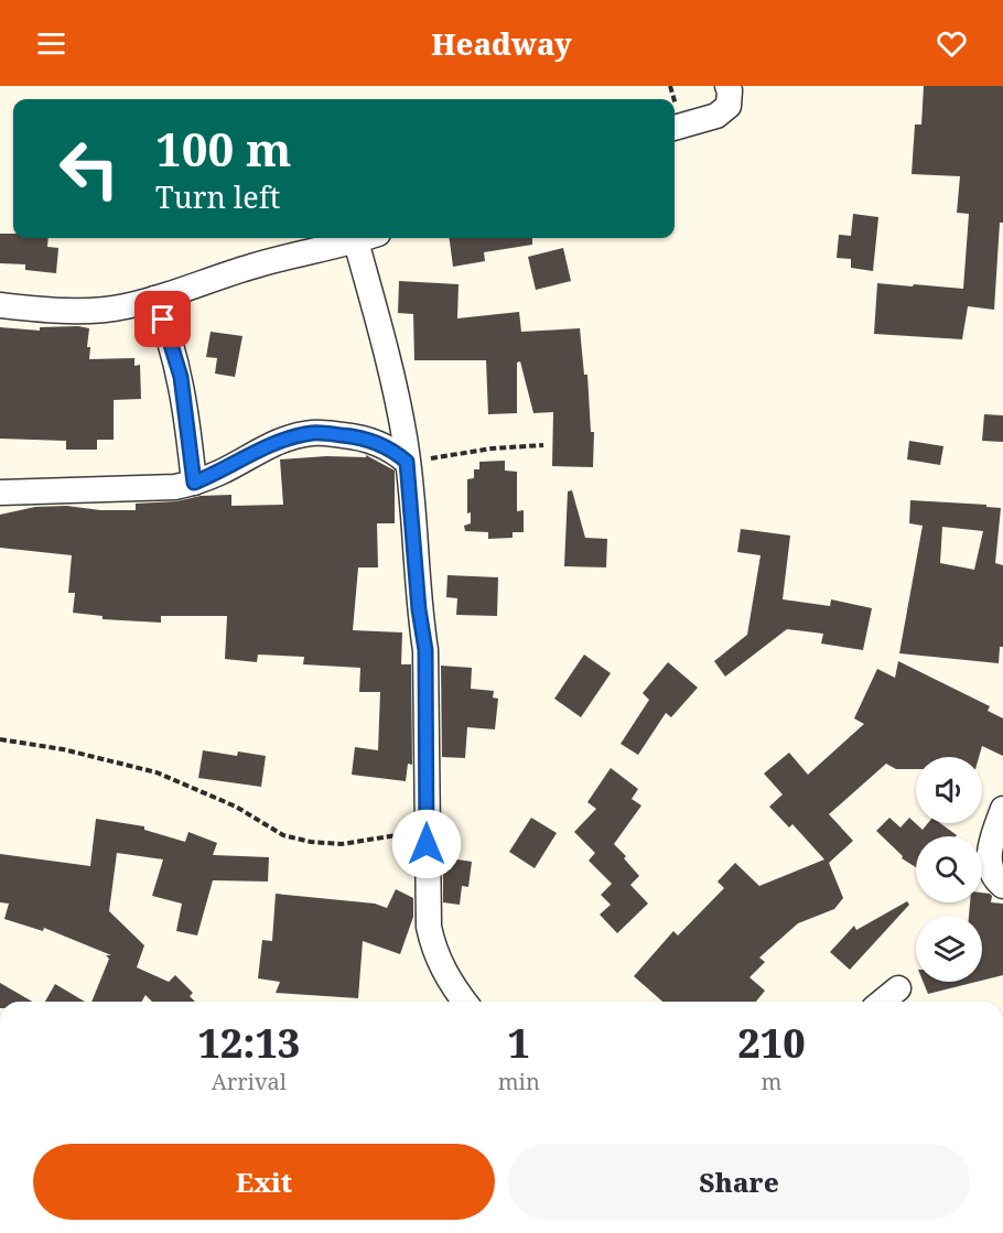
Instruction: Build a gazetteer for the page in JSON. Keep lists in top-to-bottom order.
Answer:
{
  "page": {
    "header": "Headway",
    "turn": ["100 m", "Turn left"],
    "eta": [
      "12:13",
      "Arrival",
      "1",
      "min",
      "210",
      "m"
    ],
    "buttons": ["Exit", "Share"]
  }
}
